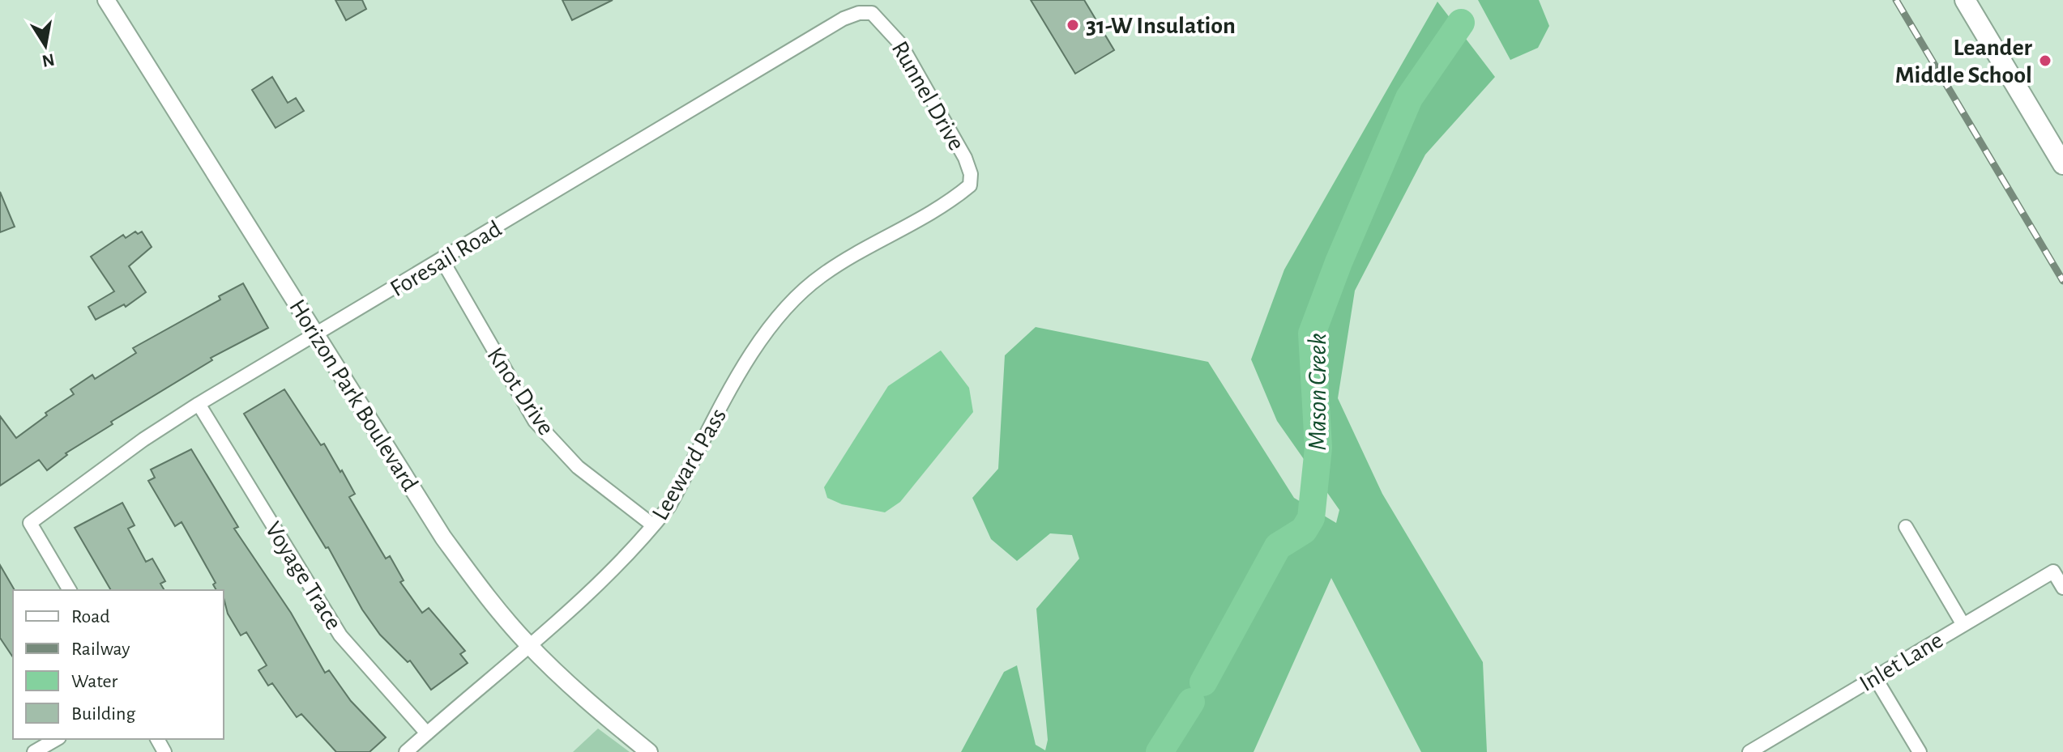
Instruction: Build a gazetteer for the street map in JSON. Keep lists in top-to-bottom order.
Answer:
{
  "streets": {
    "street": [
      "Runnel Drive",
      "Foresail Road",
      "Knot Drive",
      "Horizon Park Boulevard",
      "Leeward Pass",
      "Voyage Trace",
      "Inlet Lane"
    ]
  },
  "crossings": [
    ["Runnel Drive", "Foresail Road"],
    ["Runnel Drive", "Leeward Pass"],
    ["Foresail Road", "Knot Drive"],
    ["Foresail Road", "Horizon Park Boulevard"],
    ["Foresail Road", "Voyage Trace"],
    ["Knot Drive", "Leeward Pass"],
    ["Horizon Park Boulevard", "Leeward Pass"],
    ["Leeward Pass", "Voyage Trace"]
  ],
  "water": ["Mason Creek"],
  "places": ["31-W Insulation", "Leander Middle School"],
  "legend": [
    "Road",
    "Railway",
    "Water",
    "Building"
  ],
  "north": "bottom"
}
